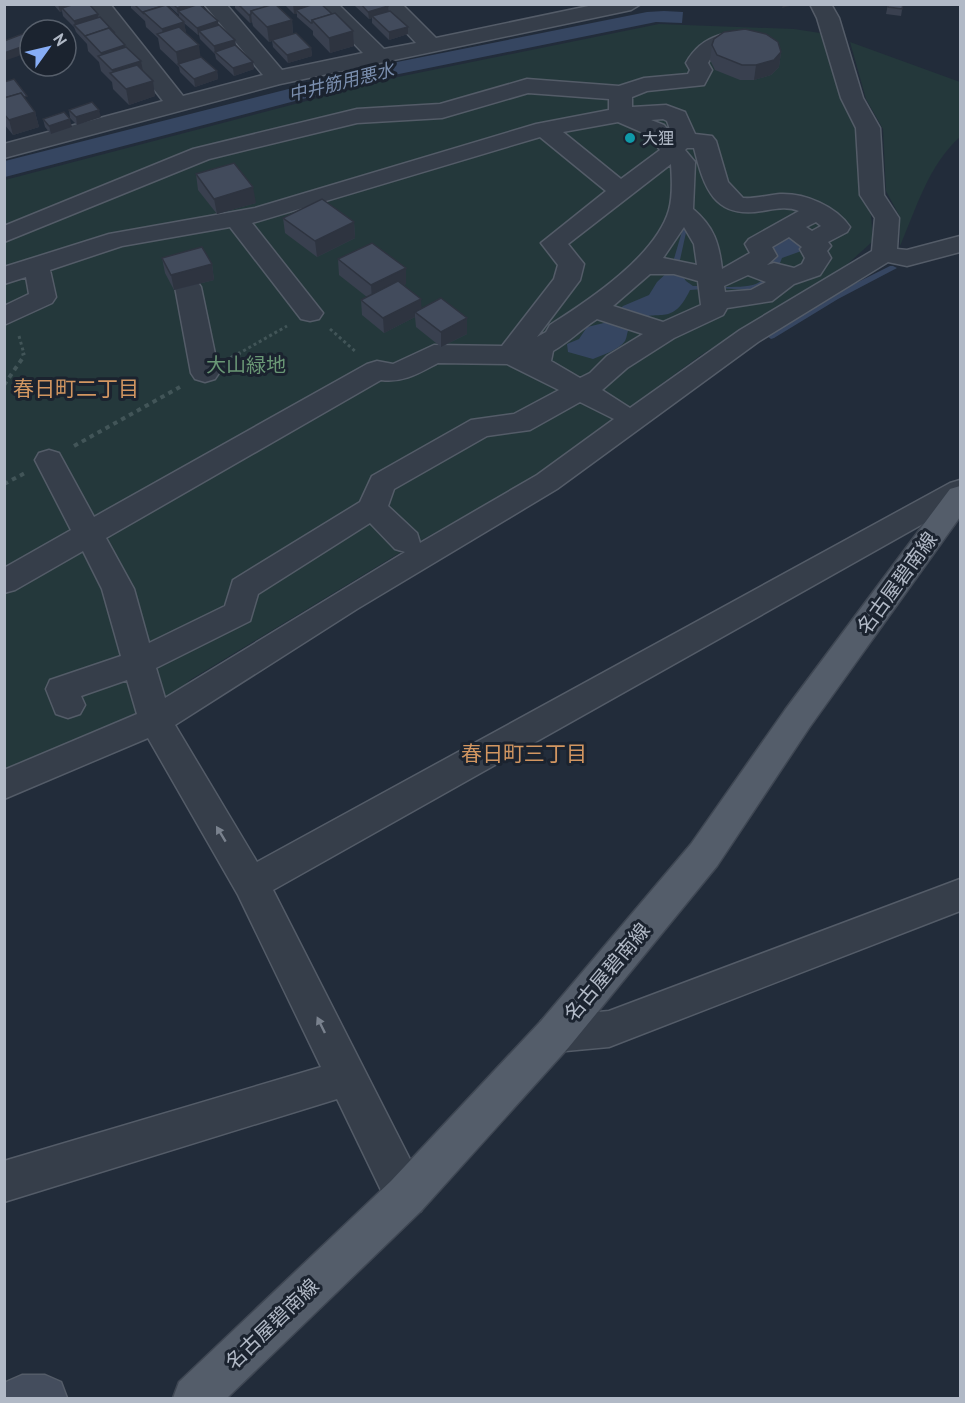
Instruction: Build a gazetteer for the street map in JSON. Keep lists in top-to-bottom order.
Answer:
{
  "streets": {
    "main road": ["名古屋碧南線"]
  },
  "districts": ["春日町二丁目", "春日町三丁目"],
  "water": ["中井筋用悪水"],
  "parks": ["大山緑地"],
  "places": ["大狸"],
  "north": "top right"
}
